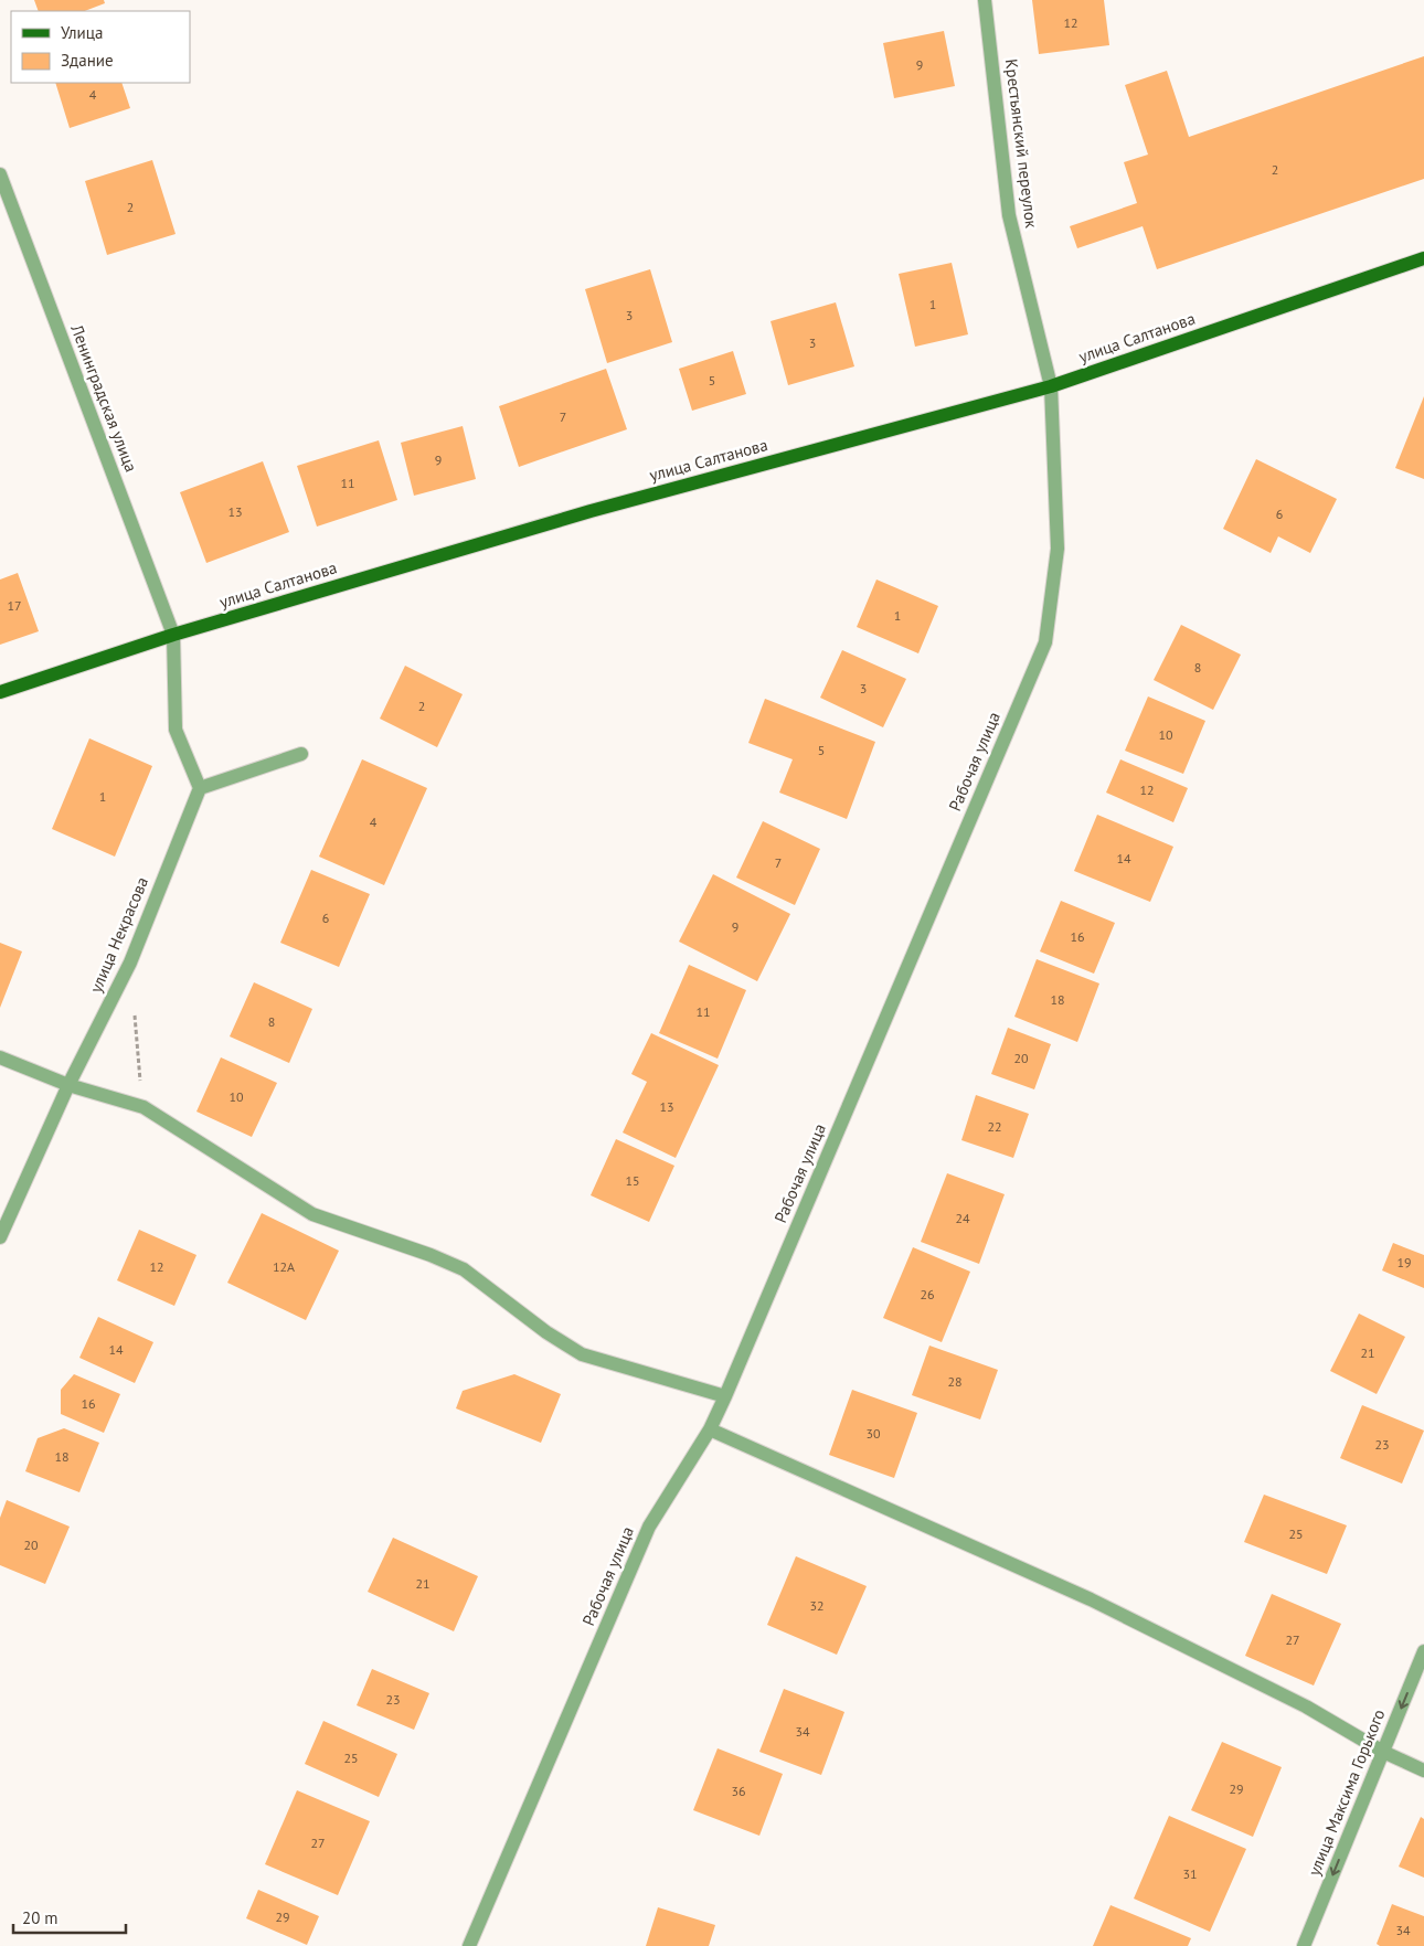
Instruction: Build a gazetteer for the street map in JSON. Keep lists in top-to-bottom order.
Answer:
{
  "streets": {
    "main road": ["улица Салтанова"],
    "street": [
      "Крестьянский переулок",
      "Ленинградская улица",
      "Рабочая улица",
      "улица Некрасова",
      "улица Максима Горького"
    ]
  },
  "crossings": [
    ["Крестьянский переулок", "улица Салтанова"],
    ["Крестьянский переулок", "Рабочая улица"],
    ["улица Салтанова", "Ленинградская улица"],
    ["улица Салтанова", "Рабочая улица"]
  ],
  "one_way": ["улица Максима Горького"],
  "house_numbers": [
    "12",
    "9",
    "4",
    "2",
    "2",
    "1",
    "3",
    "3",
    "5",
    "7",
    "9",
    "11",
    "13",
    "6",
    "17",
    "1",
    "8",
    "3",
    "2",
    "10",
    "5",
    "12",
    "1",
    "4",
    "14",
    "7",
    "6",
    "9",
    "16",
    "18",
    "11",
    "8",
    "20",
    "10",
    "13",
    "22",
    "15",
    "24",
    "19",
    "12",
    "12А",
    "26",
    "14",
    "21",
    "28",
    "16",
    "30",
    "23",
    "18",
    "25",
    "20",
    "21",
    "32",
    "27",
    "23",
    "34",
    "25",
    "29",
    "36",
    "27",
    "31",
    "29",
    "34"
  ],
  "legend": ["Улица", "Здание"],
  "scale_bar": "20 m"
}
